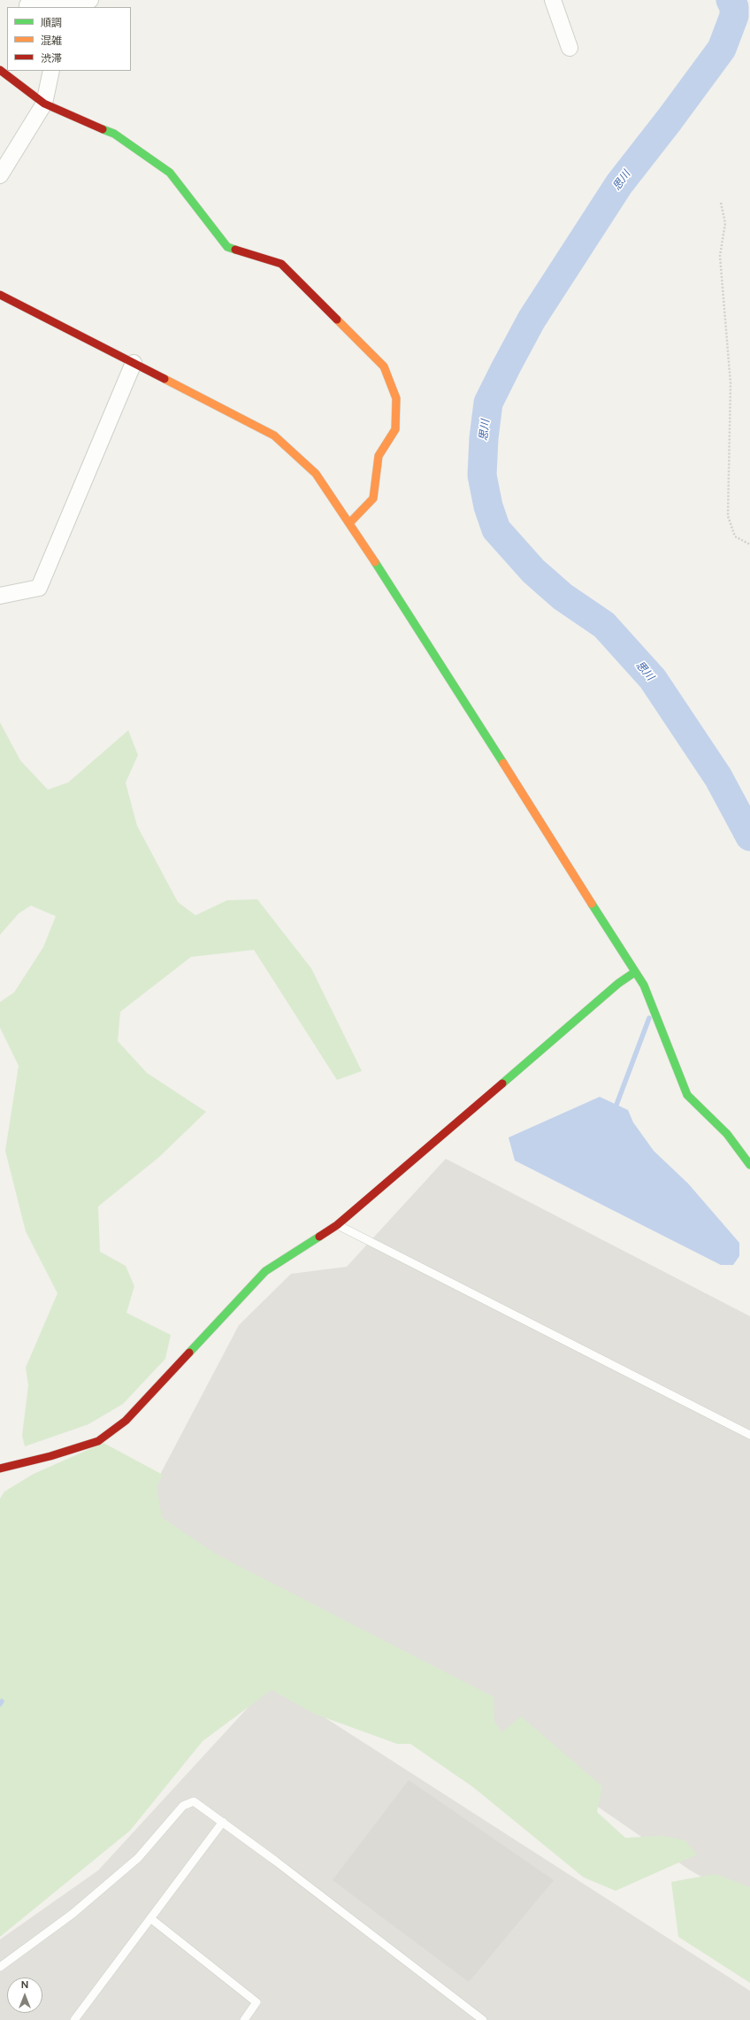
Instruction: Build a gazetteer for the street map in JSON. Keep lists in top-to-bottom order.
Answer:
{
  "water": ["思川"],
  "legend": ["順調", "混雑", "渋滞"],
  "north": "top"
}
